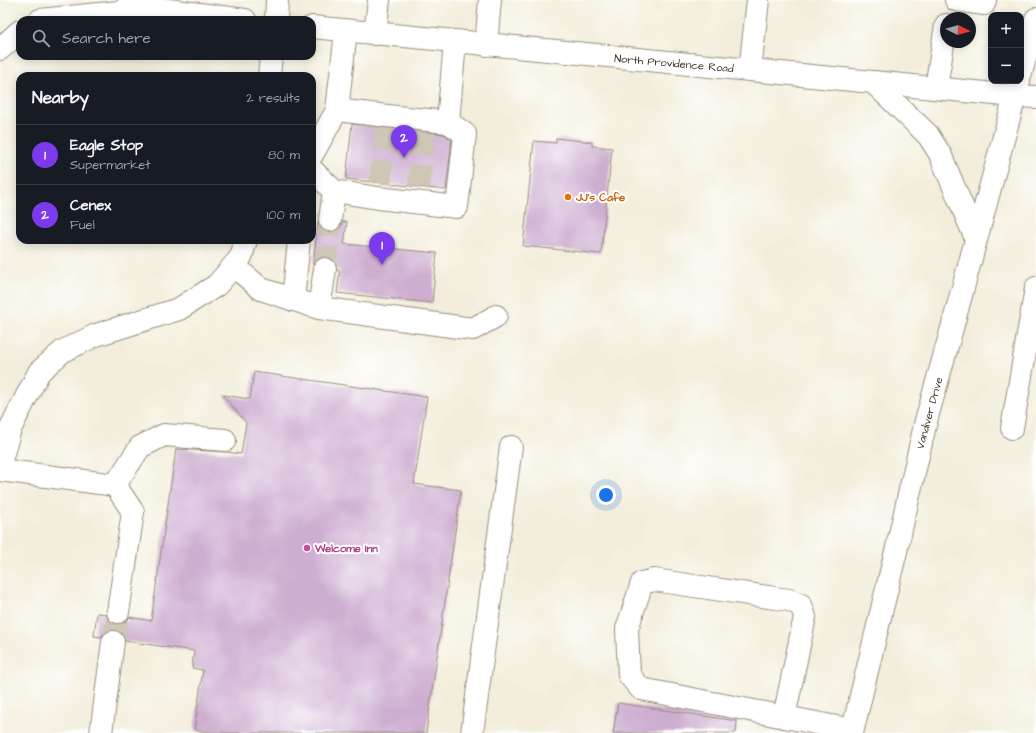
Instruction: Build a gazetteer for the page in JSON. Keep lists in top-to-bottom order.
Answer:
{
  "streets": {
    "main road": ["North Providence Road", "Vandiver Drive"]
  },
  "crossings": [
    ["North Providence Road", "Vandiver Drive"]
  ],
  "places": ["JJ's Cafe", "Welcome Inn"],
  "north": "right",
  "page": {
    "map_buttons": ["+", "−"],
    "search": "Search here",
    "heading": ["Nearby", "2 results"],
    "list": [
      {
        "mark": "1",
        "name": "Eagle Stop",
        "note": "Supermarket",
        "value": "80 m"
      },
      {
        "mark": "2",
        "name": "Cenex",
        "note": "Fuel",
        "value": "100 m"
      }
    ],
    "pins": ["2", "1"]
  }
}
